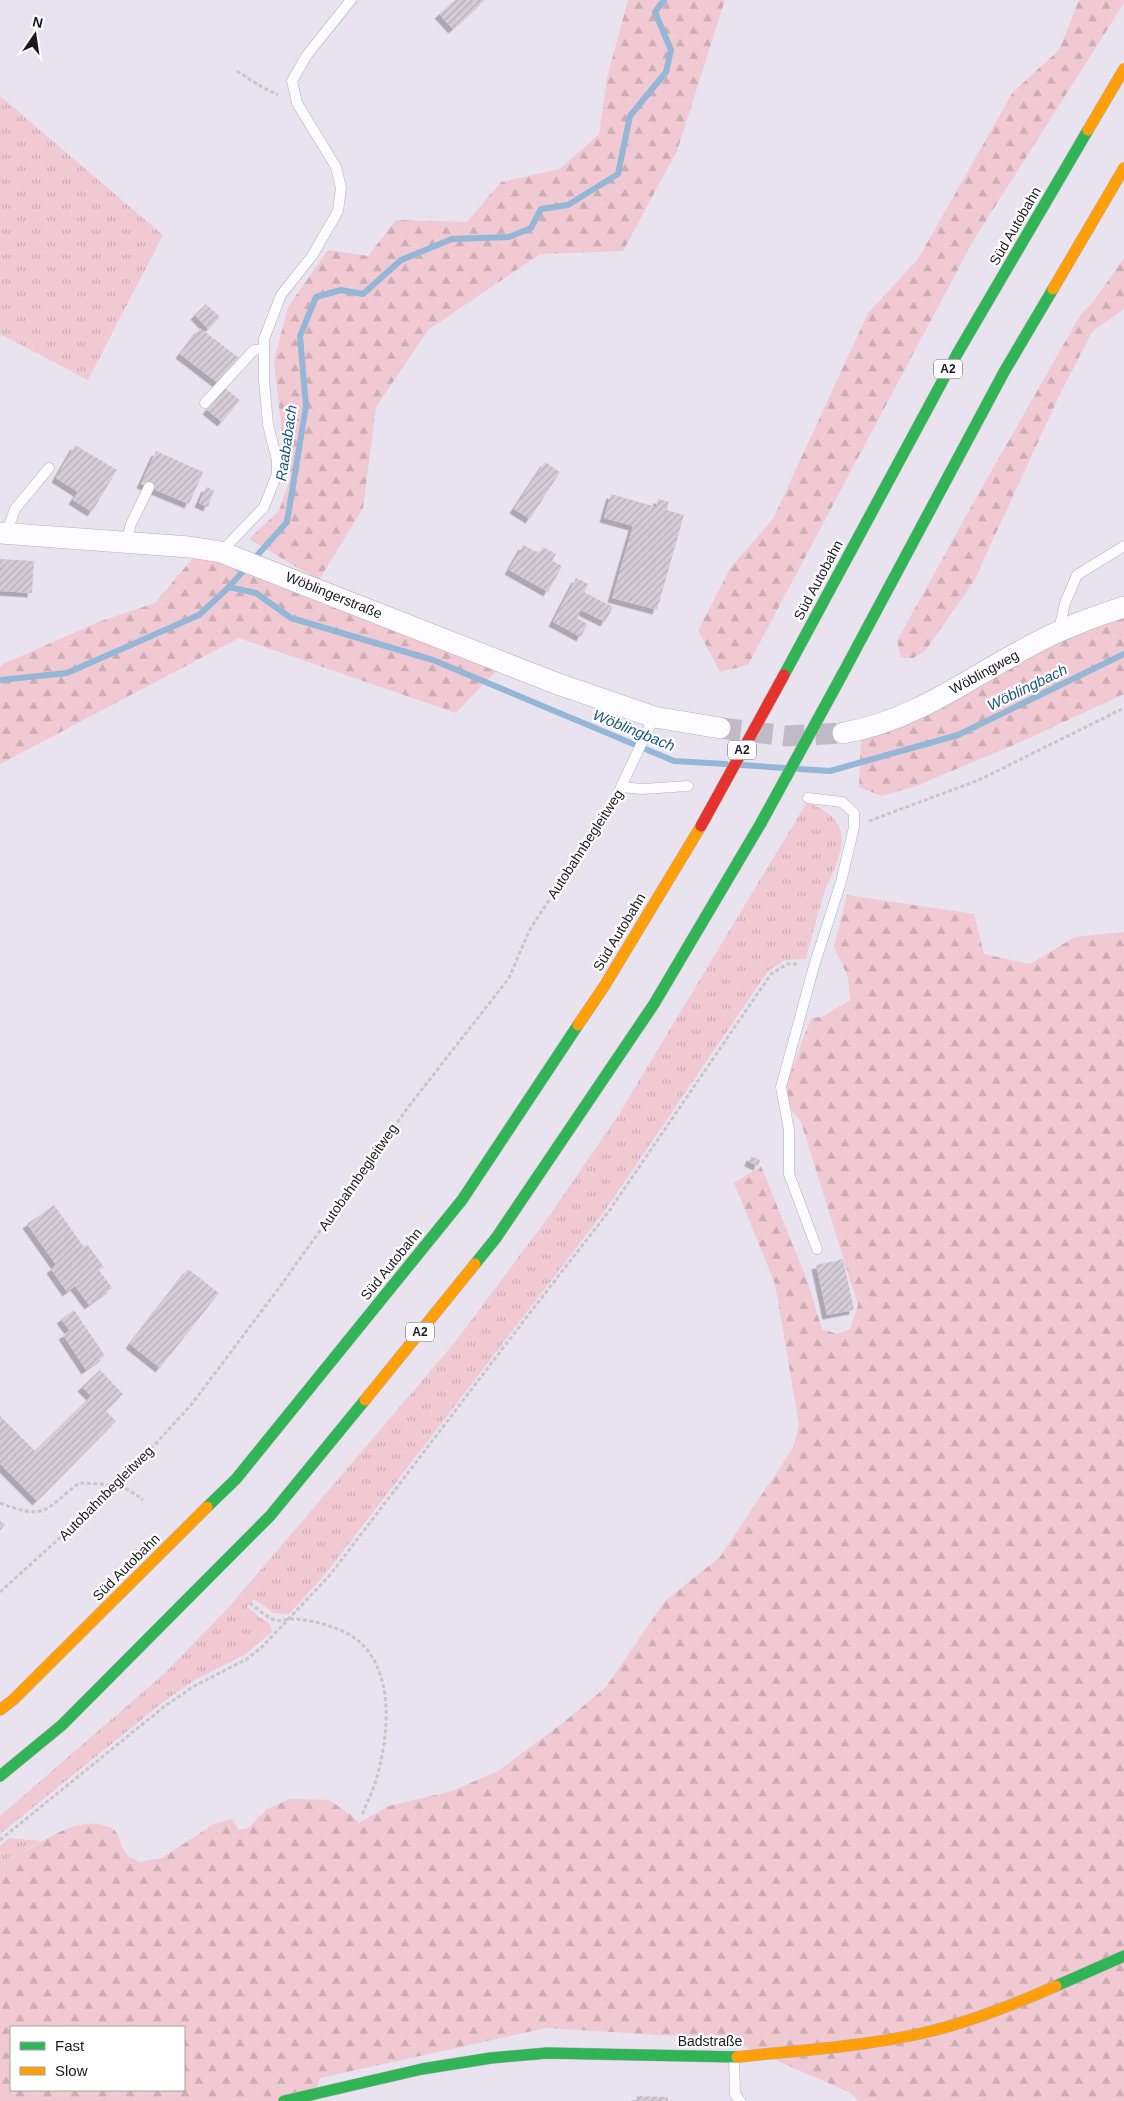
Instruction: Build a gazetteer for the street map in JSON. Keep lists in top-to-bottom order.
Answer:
{
  "streets": {
    "main road": ["Süd Autobahn", "A2", "Badstraße"],
    "street": ["Wöblingerstraße", "Wöblingweg"],
    "lane": ["Autobahnbegleitweg"]
  },
  "crossings": [
    ["Wöblingerstraße", "Autobahnbegleitweg"]
  ],
  "water": ["Raababach", "Wöblingbach"],
  "legend": ["Fast", "Slow"],
  "north": "top"
}
